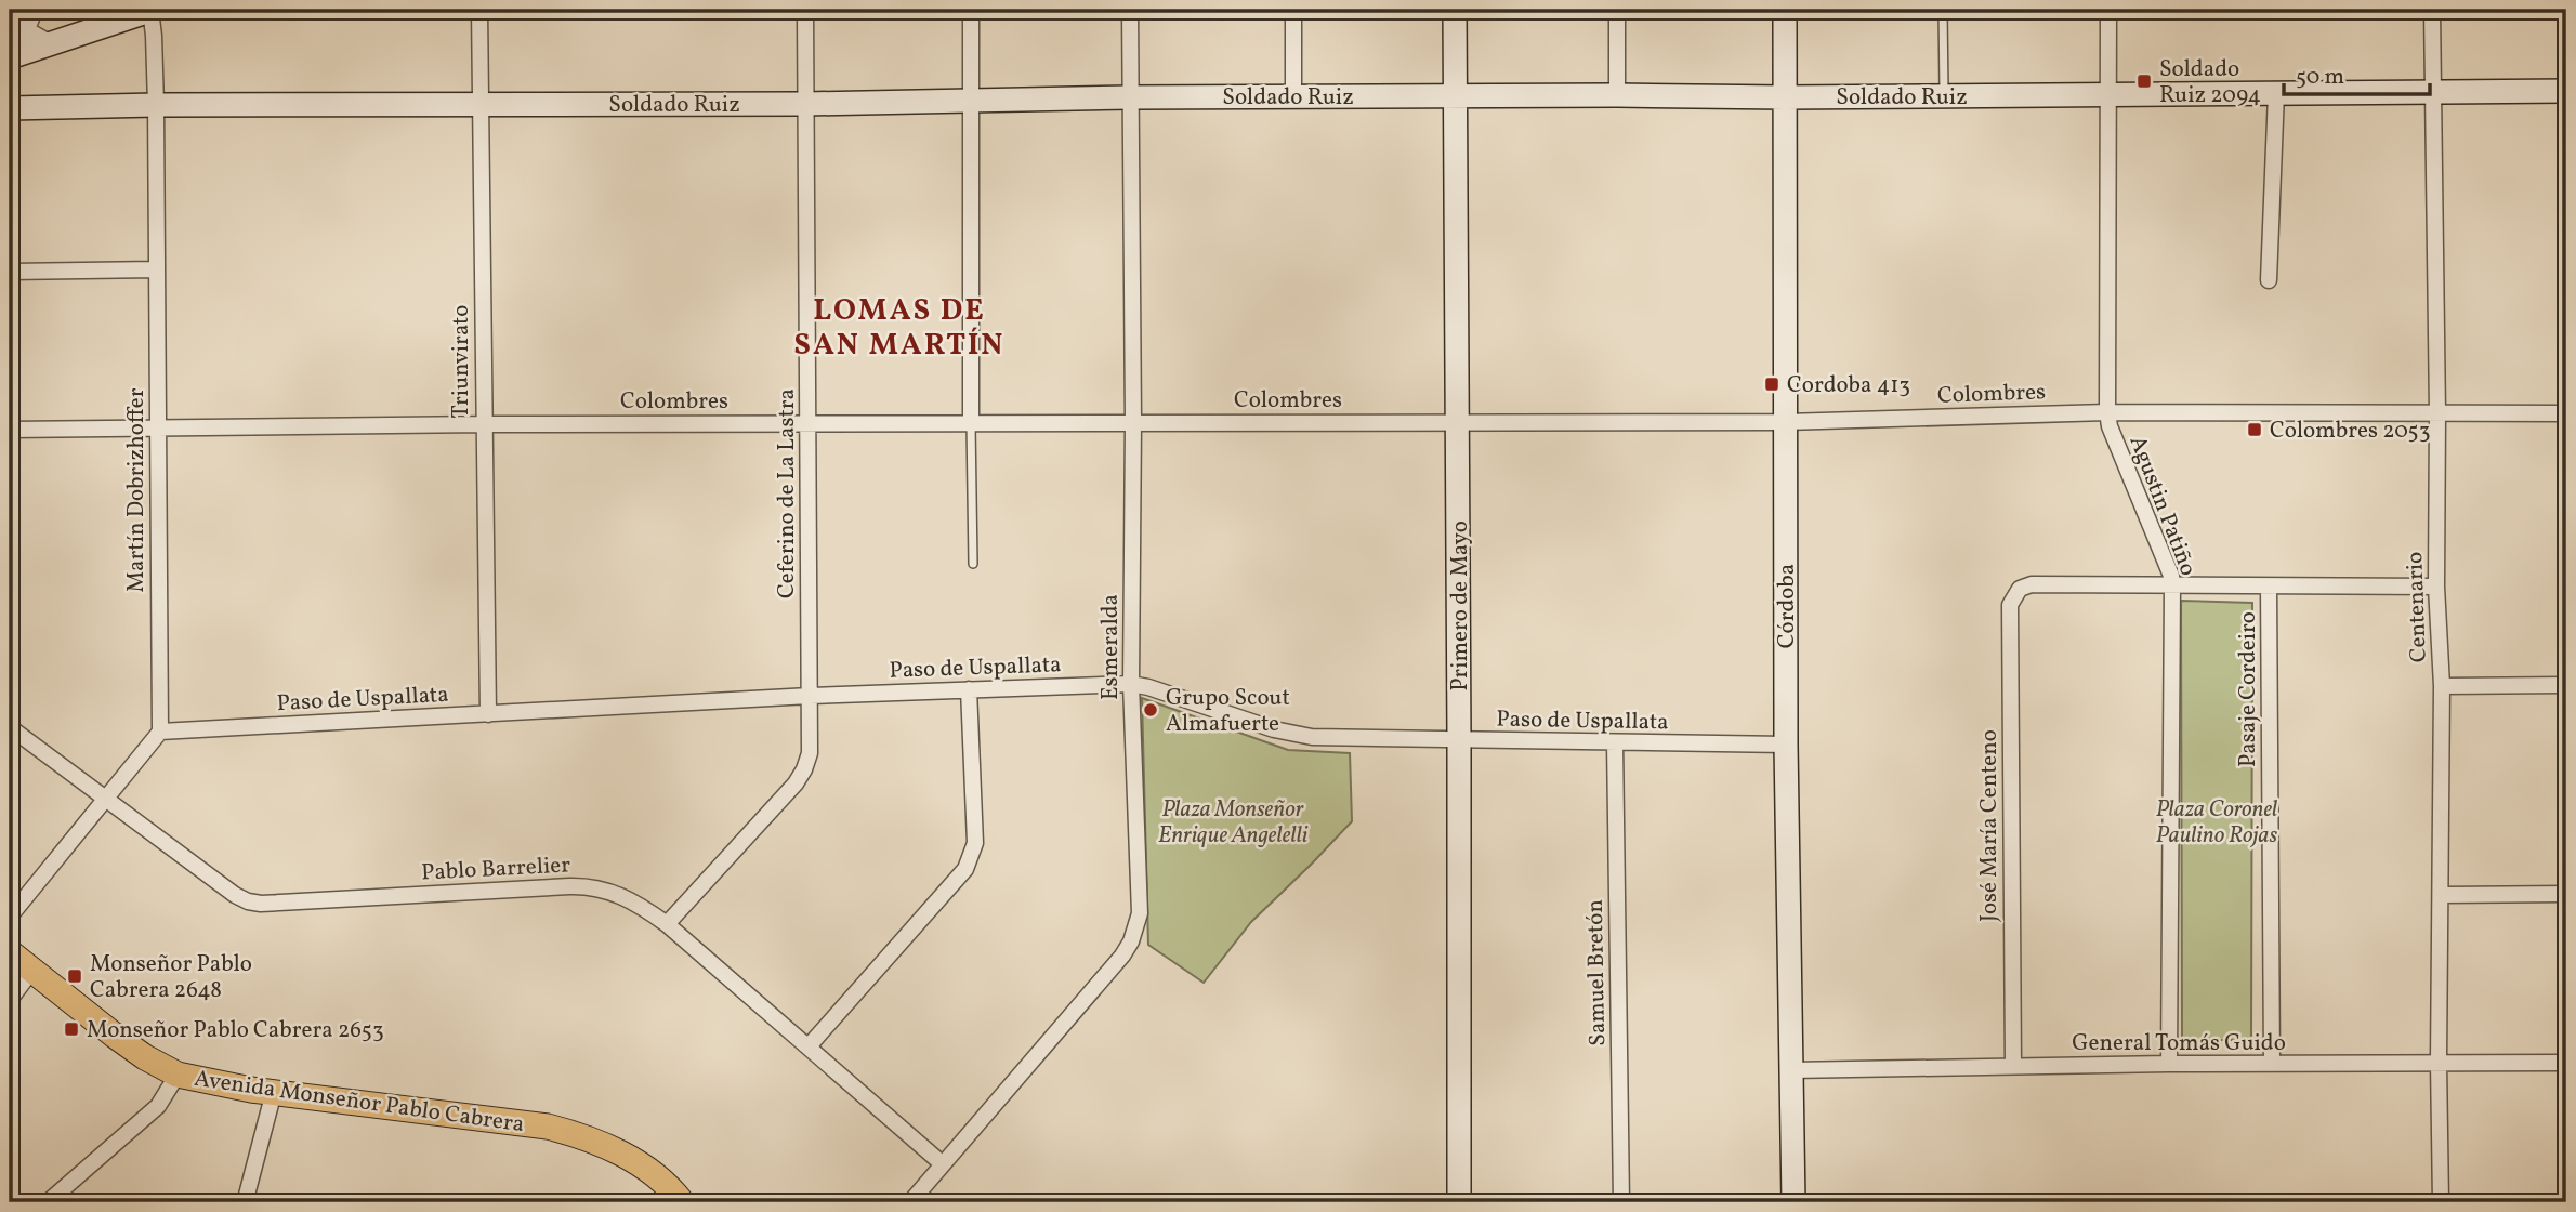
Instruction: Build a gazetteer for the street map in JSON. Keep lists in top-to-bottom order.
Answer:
{
  "streets": {
    "main road": [
      "Soldado Ruiz",
      "Primero de Mayo",
      "Córdoba",
      "Avenida Monseñor Pablo Cabrera"
    ],
    "street": [
      "Triunvirato",
      "Colombres",
      "Martín Dobrizhoffer",
      "Ceferino de La Lastra",
      "Agustin Patiño",
      "Centenario",
      "Esmeralda",
      "Paso de Uspallata",
      "Pasaje Cordeiro",
      "José María Centeno",
      "Pablo Barrelier",
      "Samuel Bretón",
      "General Tomás Guido"
    ]
  },
  "crossings": [
    ["Soldado Ruiz", "Triunvirato"],
    ["Soldado Ruiz", "Martín Dobrizhoffer"],
    ["Soldado Ruiz", "Ceferino de La Lastra"],
    ["Soldado Ruiz", "Agustin Patiño"],
    ["Soldado Ruiz", "Primero de Mayo"],
    ["Soldado Ruiz", "Córdoba"],
    ["Soldado Ruiz", "Centenario"],
    ["Soldado Ruiz", "Esmeralda"],
    ["Triunvirato", "Colombres"],
    ["Triunvirato", "Paso de Uspallata"],
    ["Colombres", "Martín Dobrizhoffer"],
    ["Colombres", "Ceferino de La Lastra"],
    ["Colombres", "Agustin Patiño"],
    ["Colombres", "Primero de Mayo"],
    ["Colombres", "Córdoba"],
    ["Colombres", "Centenario"],
    ["Colombres", "Esmeralda"],
    ["Martín Dobrizhoffer", "Paso de Uspallata"],
    ["Ceferino de La Lastra", "Paso de Uspallata"],
    ["Ceferino de La Lastra", "Pablo Barrelier"],
    ["Agustin Patiño", "José María Centeno"],
    ["Agustin Patiño", "General Tomás Guido"],
    ["Primero de Mayo", "Paso de Uspallata"],
    ["Córdoba", "Paso de Uspallata"],
    ["Córdoba", "General Tomás Guido"],
    ["Centenario", "General Tomás Guido"],
    ["Esmeralda", "Paso de Uspallata"],
    ["Esmeralda", "Pablo Barrelier"],
    ["Paso de Uspallata", "Samuel Bretón"],
    ["Pasaje Cordeiro", "General Tomás Guido"],
    ["José María Centeno", "General Tomás Guido"]
  ],
  "districts": ["LOMAS DE SAN MARTÍN"],
  "parks": ["Plaza Monseñor Enrique Angelelli", "Plaza Coronel Paulino Rojas"],
  "places": {
    "transit": [
      "Soldado Ruiz 2094",
      "Cordoba 413",
      "Colombres 2053",
      "Monseñor Pablo Cabrera 2648",
      "Monseñor Pablo Cabrera 2653"
    ],
    "other": ["Grupo Scout Almafuerte"]
  },
  "scale_bar": "50 m"
}
